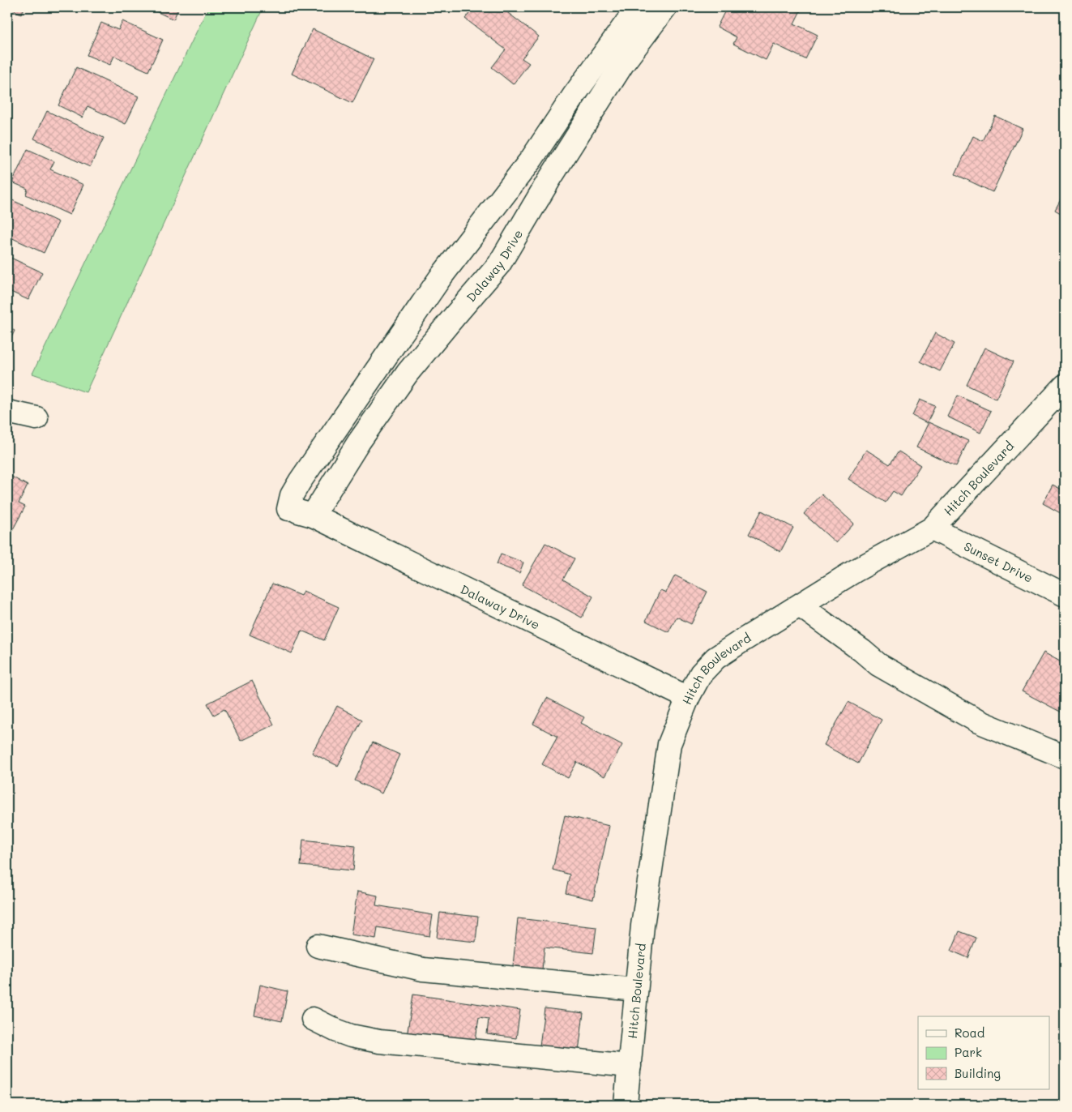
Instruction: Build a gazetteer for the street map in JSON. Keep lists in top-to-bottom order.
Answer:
{
  "streets": {
    "street": ["Dalaway Drive", "Hitch Boulevard", "Sunset Drive"]
  },
  "crossings": [
    ["Dalaway Drive", "Hitch Boulevard"],
    ["Hitch Boulevard", "Sunset Drive"]
  ],
  "legend": ["Road", "Park", "Building"]
}
